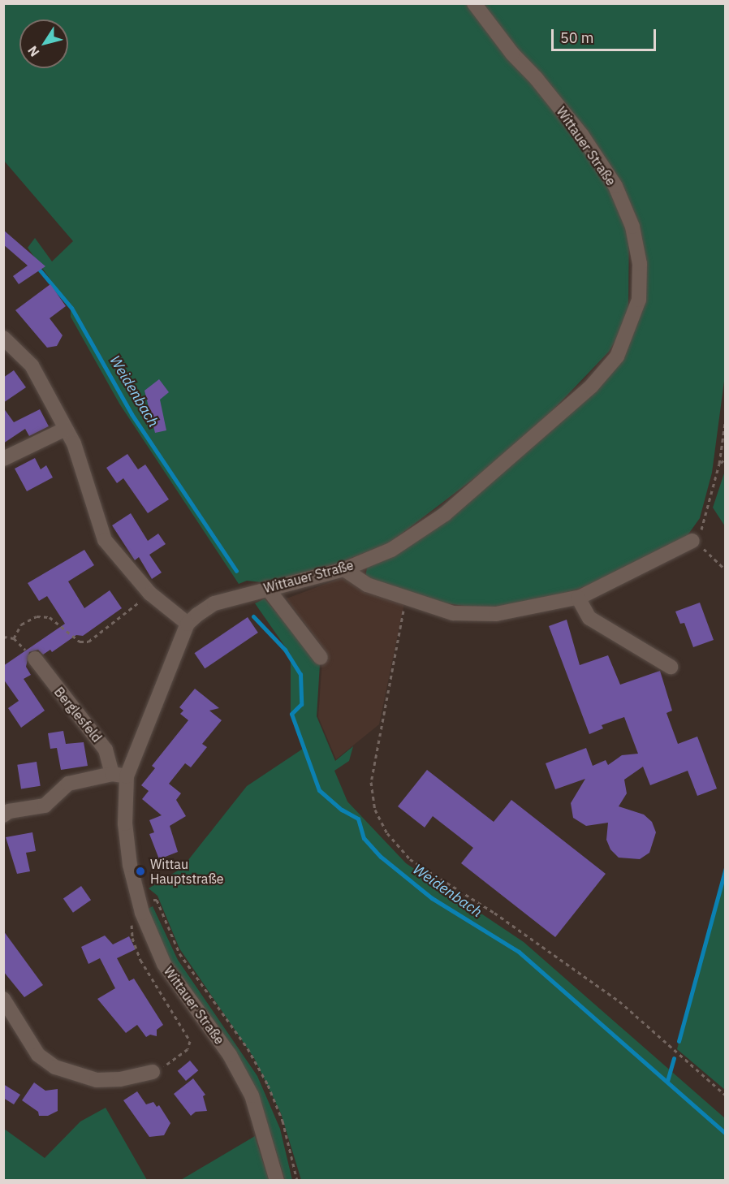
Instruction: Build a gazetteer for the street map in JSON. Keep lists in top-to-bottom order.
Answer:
{
  "streets": {
    "street": ["Wittauer Straße", "Berglesfeld"]
  },
  "crossings": [
    ["Wittauer Straße", "Berglesfeld"]
  ],
  "water": ["Weidenbach"],
  "places": ["Wittau Hauptstraße"],
  "scale_bar": "50 m",
  "north": "bottom left"
}
